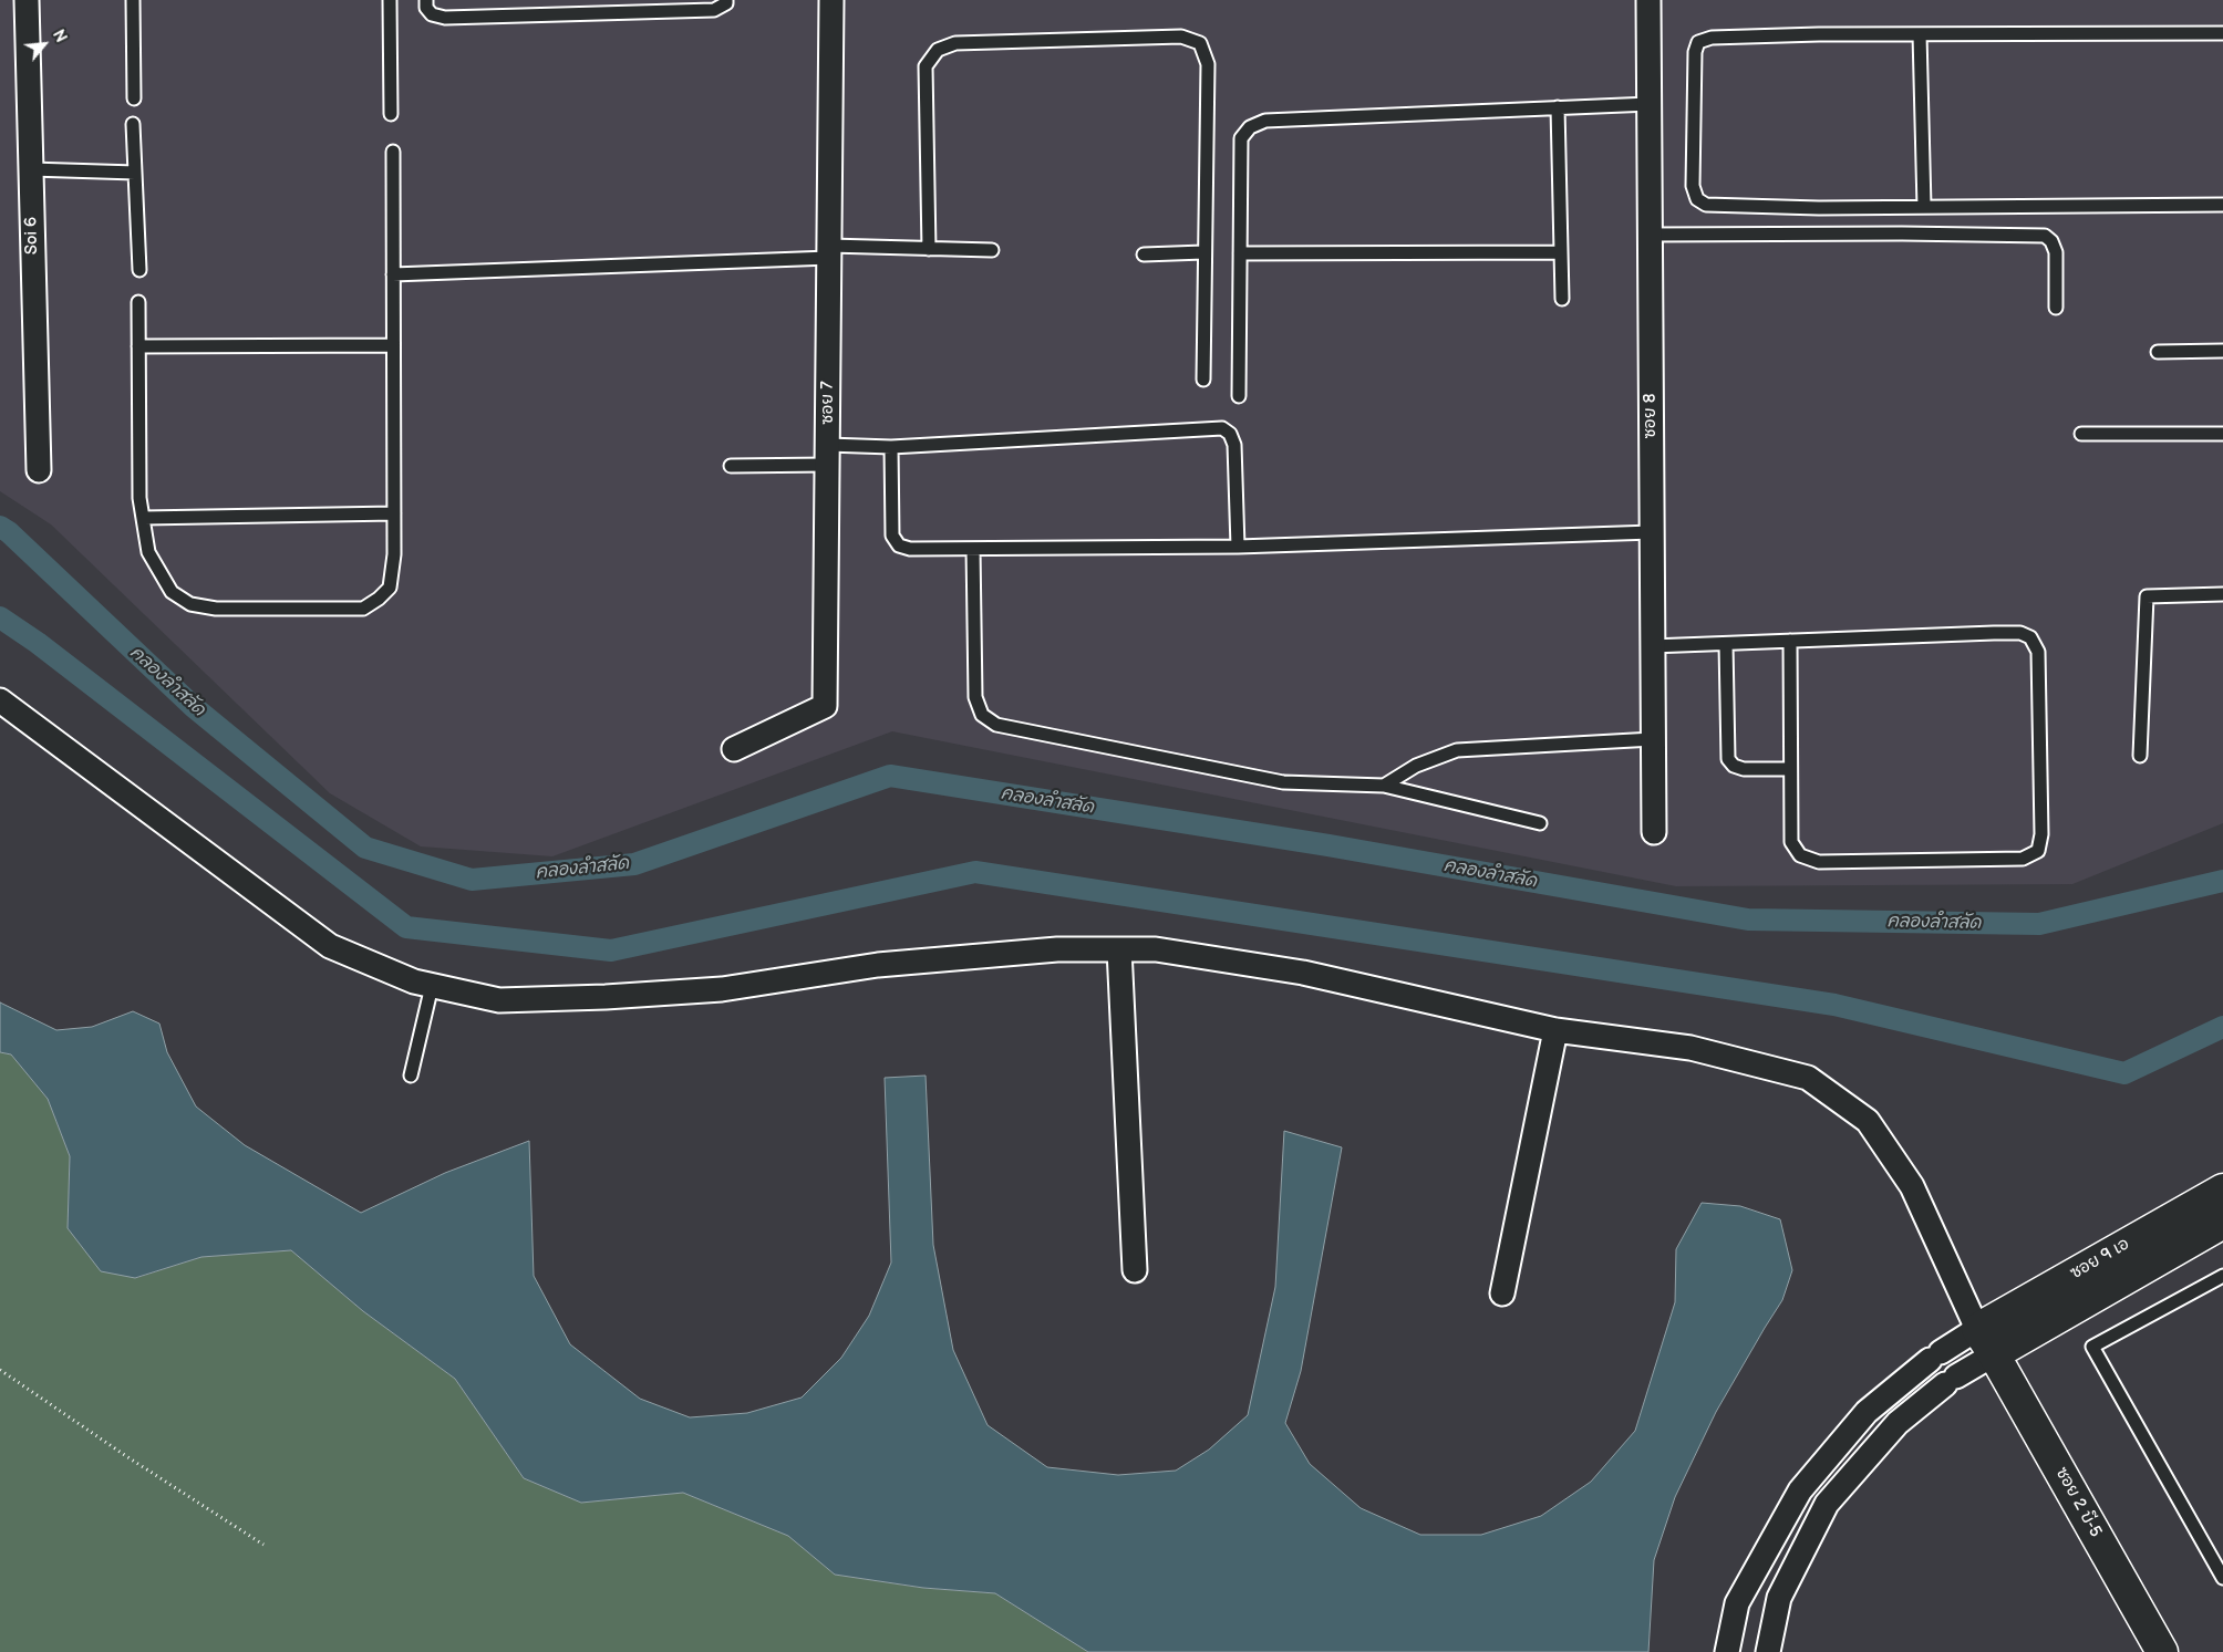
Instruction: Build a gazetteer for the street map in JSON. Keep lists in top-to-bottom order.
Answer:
{
  "streets": {
    "street": [
      "Soi 6",
      "ซอย 7",
      "ซอย 8",
      "ซอย 9 เอ",
      "ซอย 2 บี-5"
    ]
  },
  "crossings": [
    ["ซอย 9 เอ", "ซอย 2 บี-5"]
  ],
  "water": ["คลองลำสลัด"],
  "north": "top right"
}
